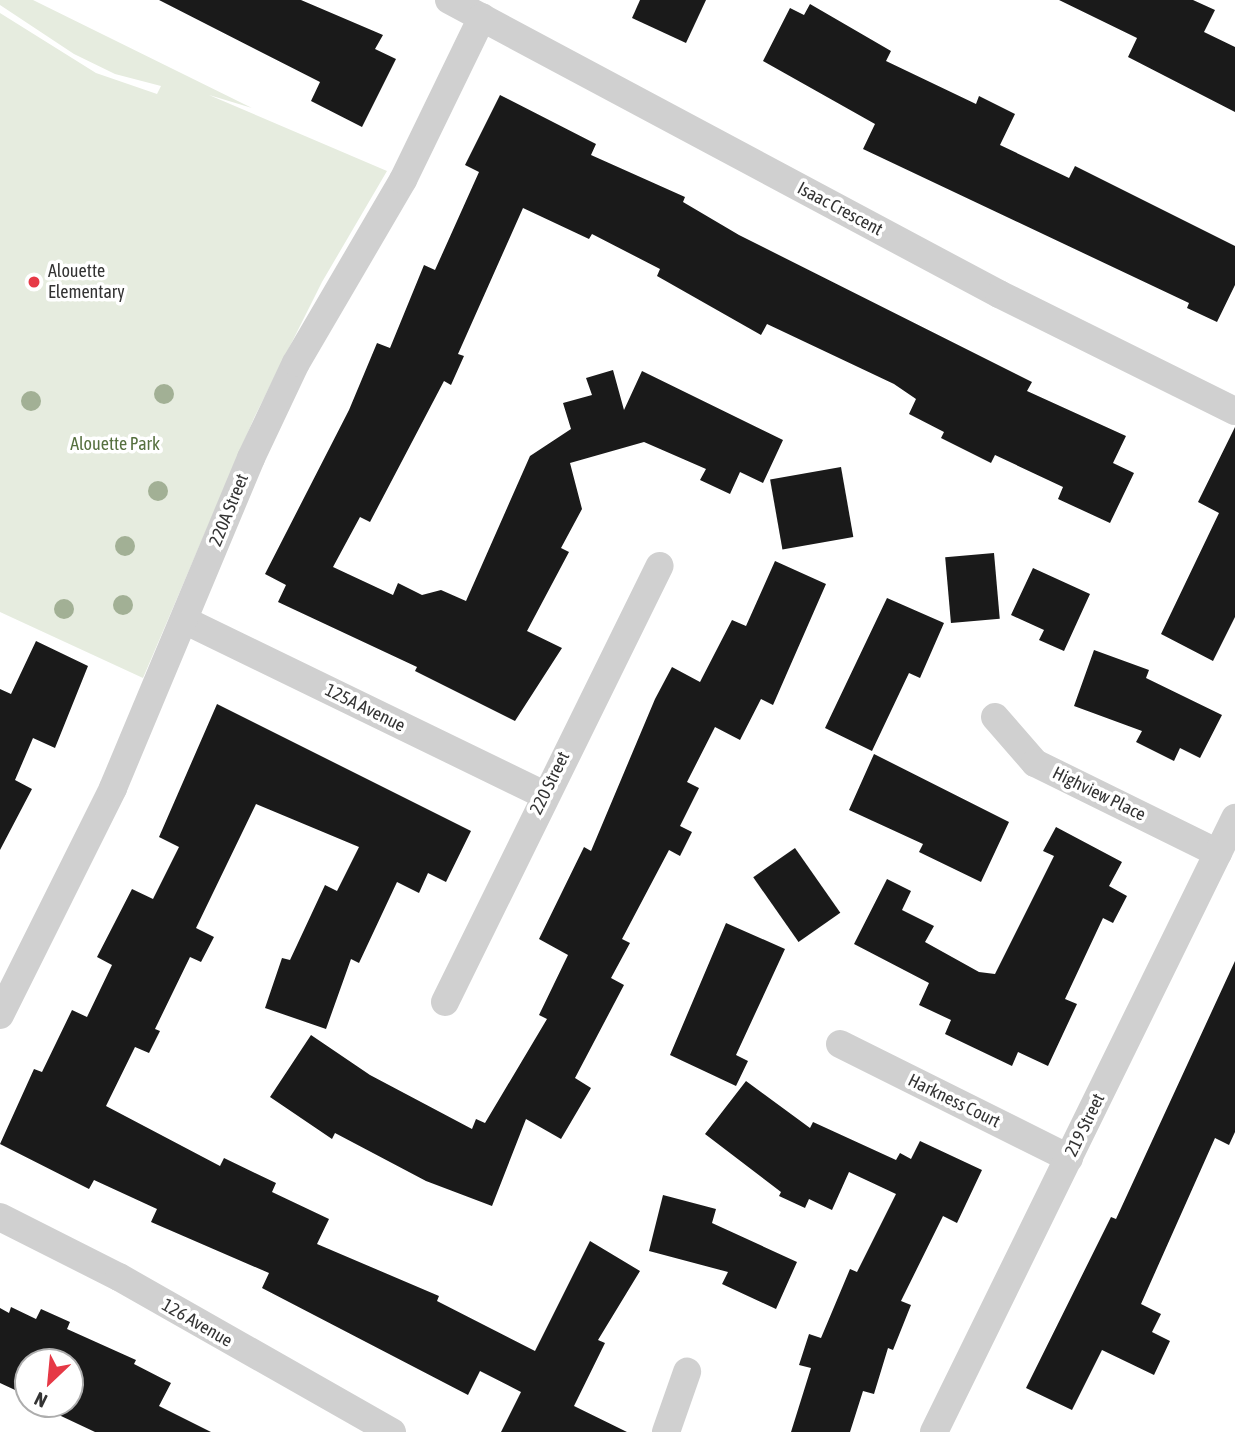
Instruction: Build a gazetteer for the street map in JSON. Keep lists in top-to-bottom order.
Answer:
{
  "streets": {
    "street": [
      "Isaac Crescent",
      "220A Street",
      "125A Avenue",
      "220 Street",
      "Highview Place",
      "Harkness Court",
      "219 Street",
      "126 Avenue"
    ]
  },
  "crossings": [
    ["Isaac Crescent", "220A Street"],
    ["220A Street", "125A Avenue"],
    ["125A Avenue", "220 Street"],
    ["Highview Place", "219 Street"],
    ["Harkness Court", "219 Street"]
  ],
  "parks": ["Alouette Park"],
  "places": ["Alouette Elementary"],
  "north": "bottom left"
}
